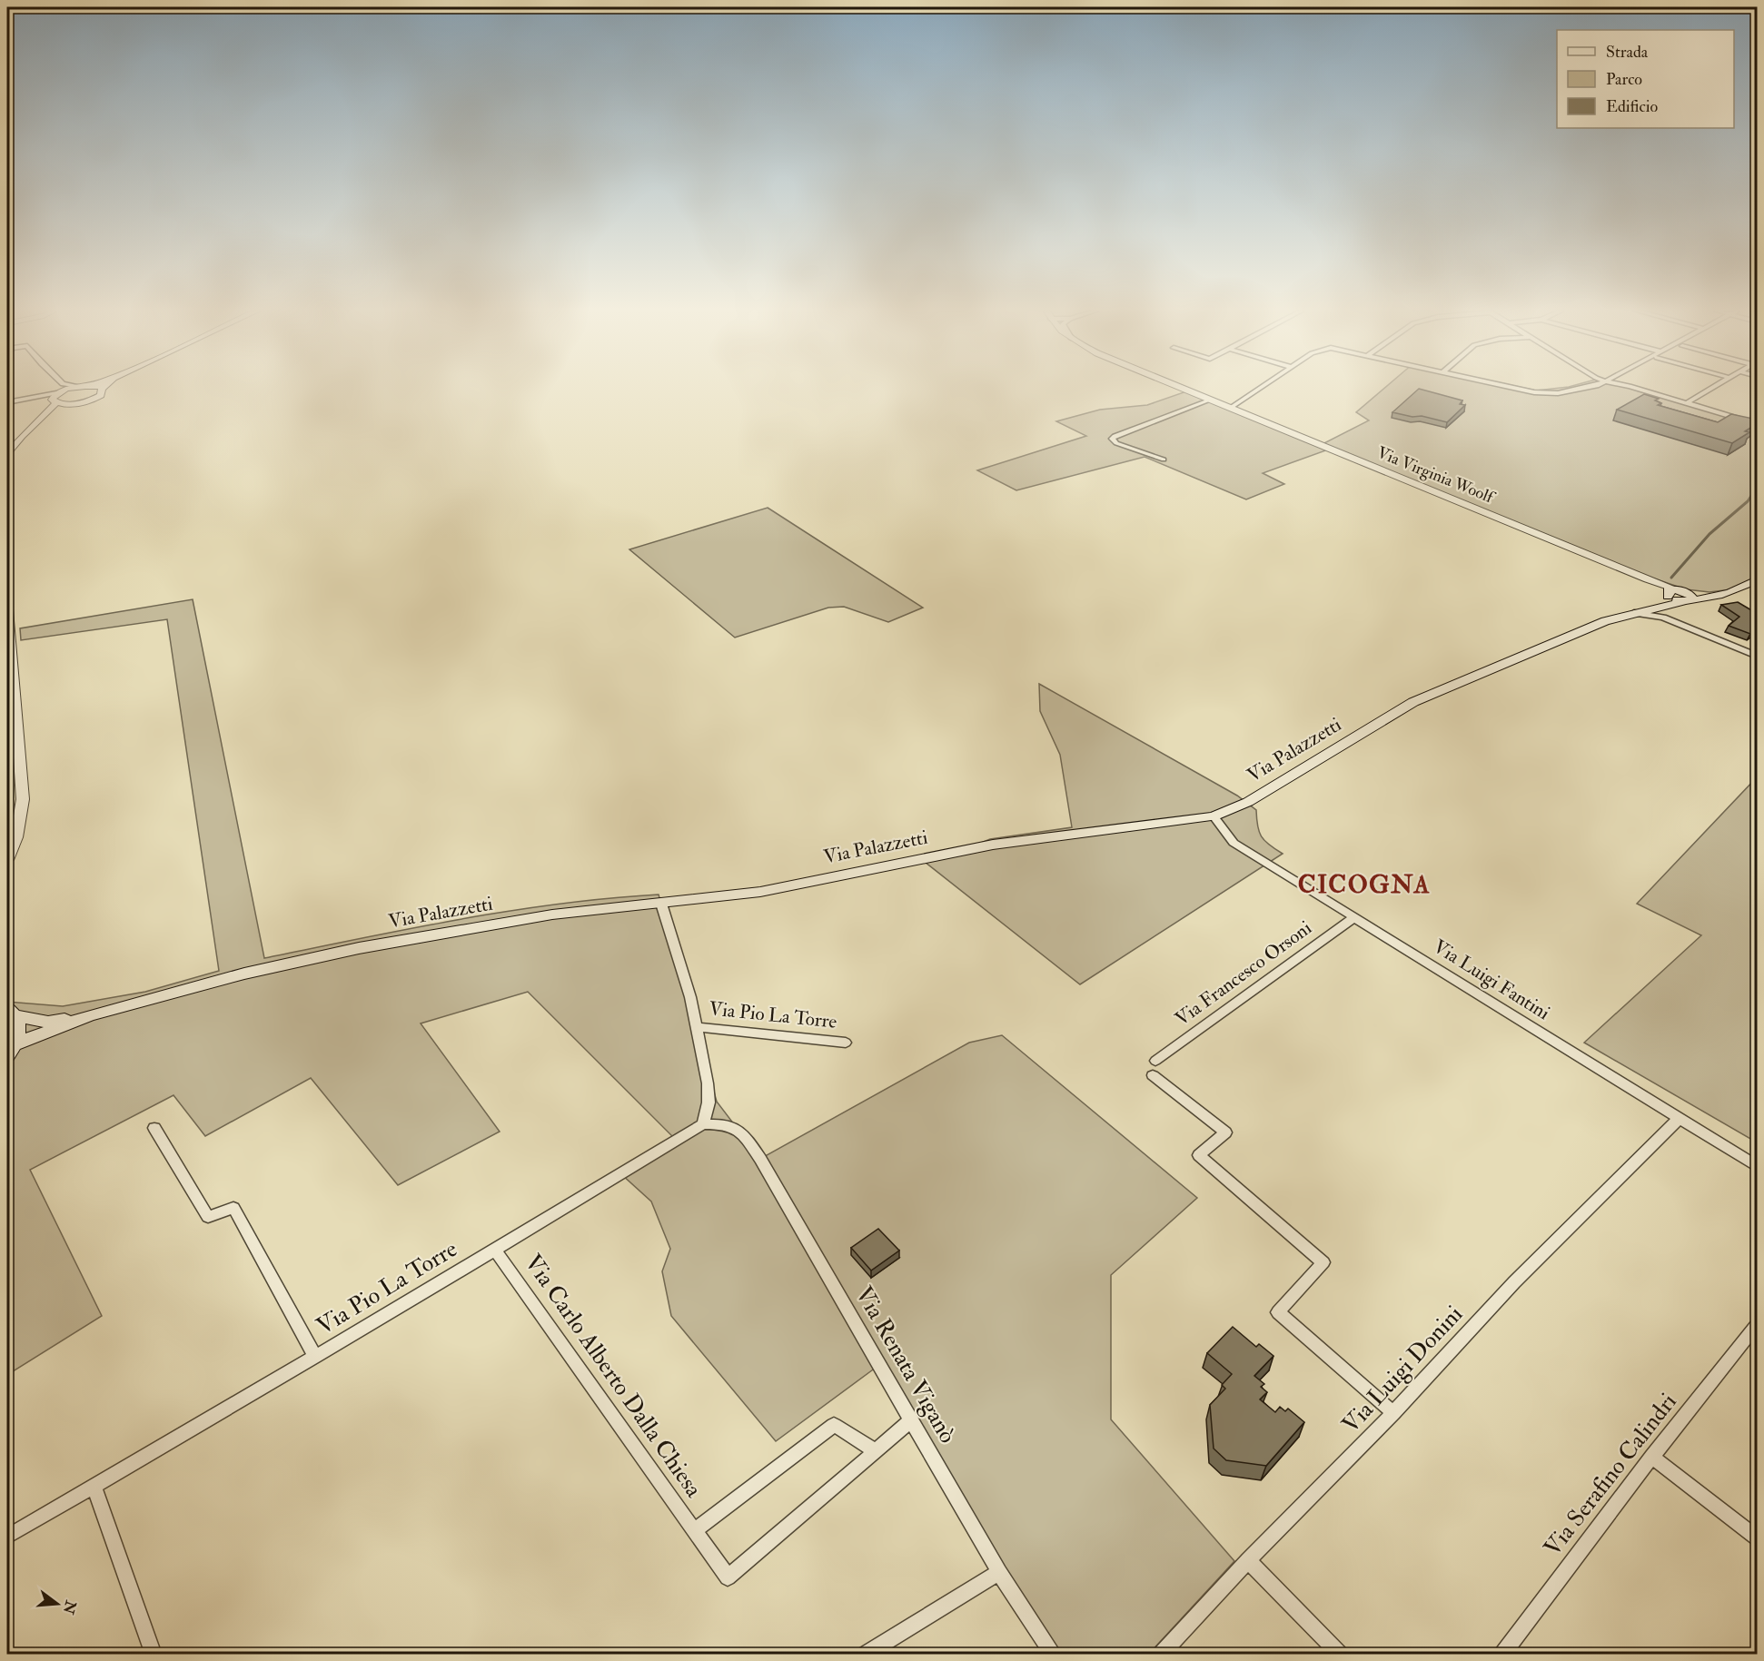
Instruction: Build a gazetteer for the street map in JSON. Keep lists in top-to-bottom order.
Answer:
{
  "streets": {
    "main road": ["Via Palazzetti"],
    "street": [
      "Via Virginia Woolf",
      "Via Francesco Orsoni",
      "Via Luigi Fantini",
      "Via Pio La Torre",
      "Via Renata Viganò",
      "Via Luigi Donini",
      "Via Carlo Alberto Dalla Chiesa",
      "Via Serafino Calindri"
    ]
  },
  "crossings": [
    ["Via Virginia Woolf", "Via Palazzetti"],
    ["Via Palazzetti", "Via Luigi Fantini"],
    ["Via Palazzetti", "Via Pio La Torre"],
    ["Via Francesco Orsoni", "Via Luigi Fantini"],
    ["Via Luigi Fantini", "Via Luigi Donini"],
    ["Via Pio La Torre", "Via Renata Viganò"],
    ["Via Pio La Torre", "Via Carlo Alberto Dalla Chiesa"],
    ["Via Renata Viganò", "Via Carlo Alberto Dalla Chiesa"]
  ],
  "districts": ["CICOGNA"],
  "legend": ["Strada", "Parco", "Edificio"],
  "north": "right"
}
